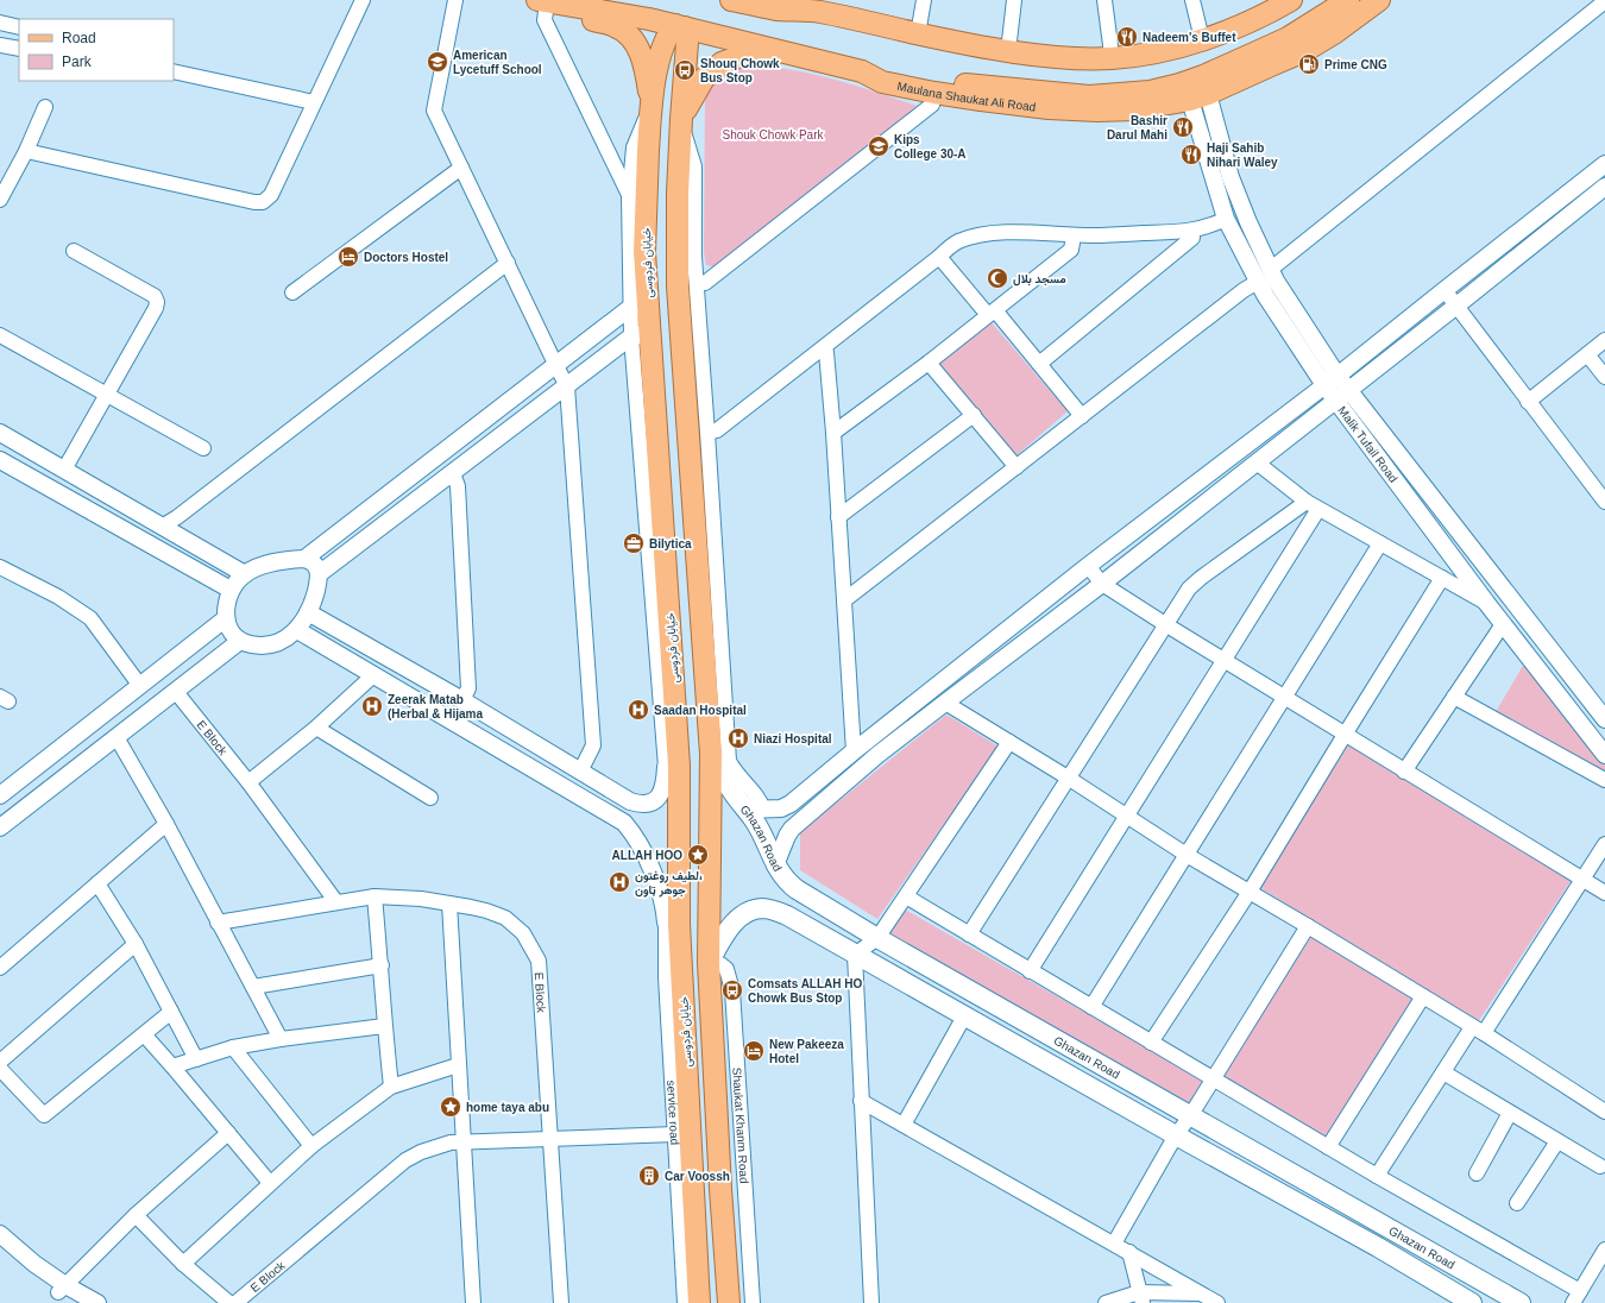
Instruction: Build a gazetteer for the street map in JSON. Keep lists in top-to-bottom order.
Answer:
{
  "streets": {
    "main road": ["Maulana Shaukat Ali Road", "خیابان فردوسی", "Ghazan Road"],
    "street": [
      "Malik Tufail Road",
      "E Block",
      "service road",
      "Shaukat Khanm Road"
    ]
  },
  "crossings": [
    ["Maulana Shaukat Ali Road", "خیابان فردوسی"],
    ["Maulana Shaukat Ali Road", "Malik Tufail Road"],
    ["خیابان فردوسی", "service road"],
    ["E Block", "service road"],
    ["Ghazan Road", "Shaukat Khanm Road"]
  ],
  "parks": ["Shouk Chowk Park"],
  "places": {
    "restaurant": ["Nadeem's Buffet", "Bashir Darul Mahi", "Haji Sahib Nihari Waley"],
    "school or university": ["American Lycetuff School", "Kips College 30-A"],
    "fuel station": ["Prime CNG"],
    "bus stop": ["Shouq Chowk Bus Stop", "Comsats ALLAH HO Chowk Bus Stop"],
    "hotel": ["Doctors Hostel", "New Pakeeza Hotel"],
    "mosque": ["مسجد بلال"],
    "office": ["Bilytica"],
    "hospital": [
      "Zeerak Matab (Herbal & Hijama",
      "Saadan Hospital",
      "Niazi Hospital",
      "لطیف روغتون، جوهر ټاون"
    ],
    "place": ["ALLAH HOO", "home taya abu"],
    "building": ["Car Voossh"]
  },
  "legend": ["Road", "Park"]
}
